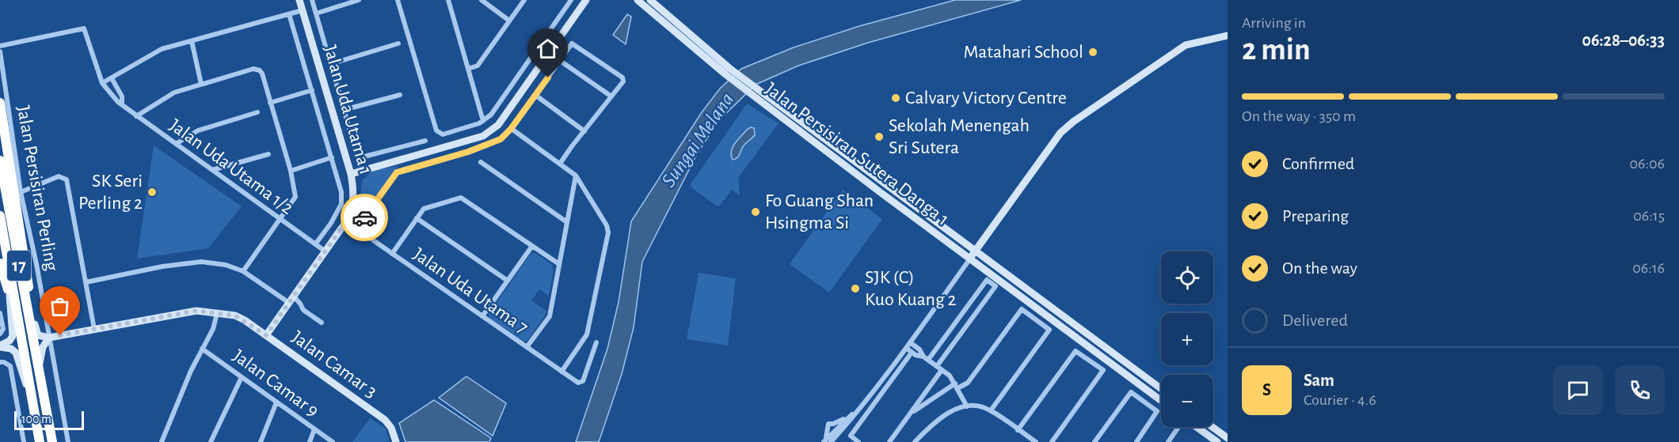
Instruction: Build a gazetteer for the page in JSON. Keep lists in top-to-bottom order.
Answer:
{
  "streets": {
    "highway": ["17"],
    "main road": ["Jalan Uda Utama 1", "Jalan Persisiran Sutera Danga 1", "Jalan Camar 3"],
    "street": [
      "Jalan Uda Utama 1/2",
      "Jalan Persisiran Perling",
      "Jalan Uda Utama 7",
      "Jalan Camar 9"
    ]
  },
  "crossings": [
    ["Jalan Uda Utama 1", "Jalan Uda Utama 1/2"],
    ["Jalan Uda Utama 1", "Jalan Uda Utama 7"],
    ["Jalan Uda Utama 1", "Jalan Camar 3"],
    ["Jalan Persisiran Perling", "Jalan Camar 3"]
  ],
  "water": ["Sungai Melana"],
  "places": [
    "Matahari School",
    "Calvary Victory Centre",
    "Sekolah Menengah Sri Sutera",
    "SK Seri Perling 2",
    "Fo Guang Shan Hsingma Si",
    "SJK (C) Kuo Kuang 2"
  ],
  "scale_bar": "100 m",
  "page": {
    "heading": ["2 min", "Arriving in", "06:28–06:33"],
    "panel": ["Sam", "Courier · 4.6"],
    "bar": "On the way · 350 m",
    "list": [
      ["Confirmed", "06:06"],
      ["Preparing", "06:15"],
      ["On the way", "06:16"],
      "Delivered"
    ],
    "map_buttons": ["+", "−"],
    "round": "S",
    "scale": "100 m"
  }
}
